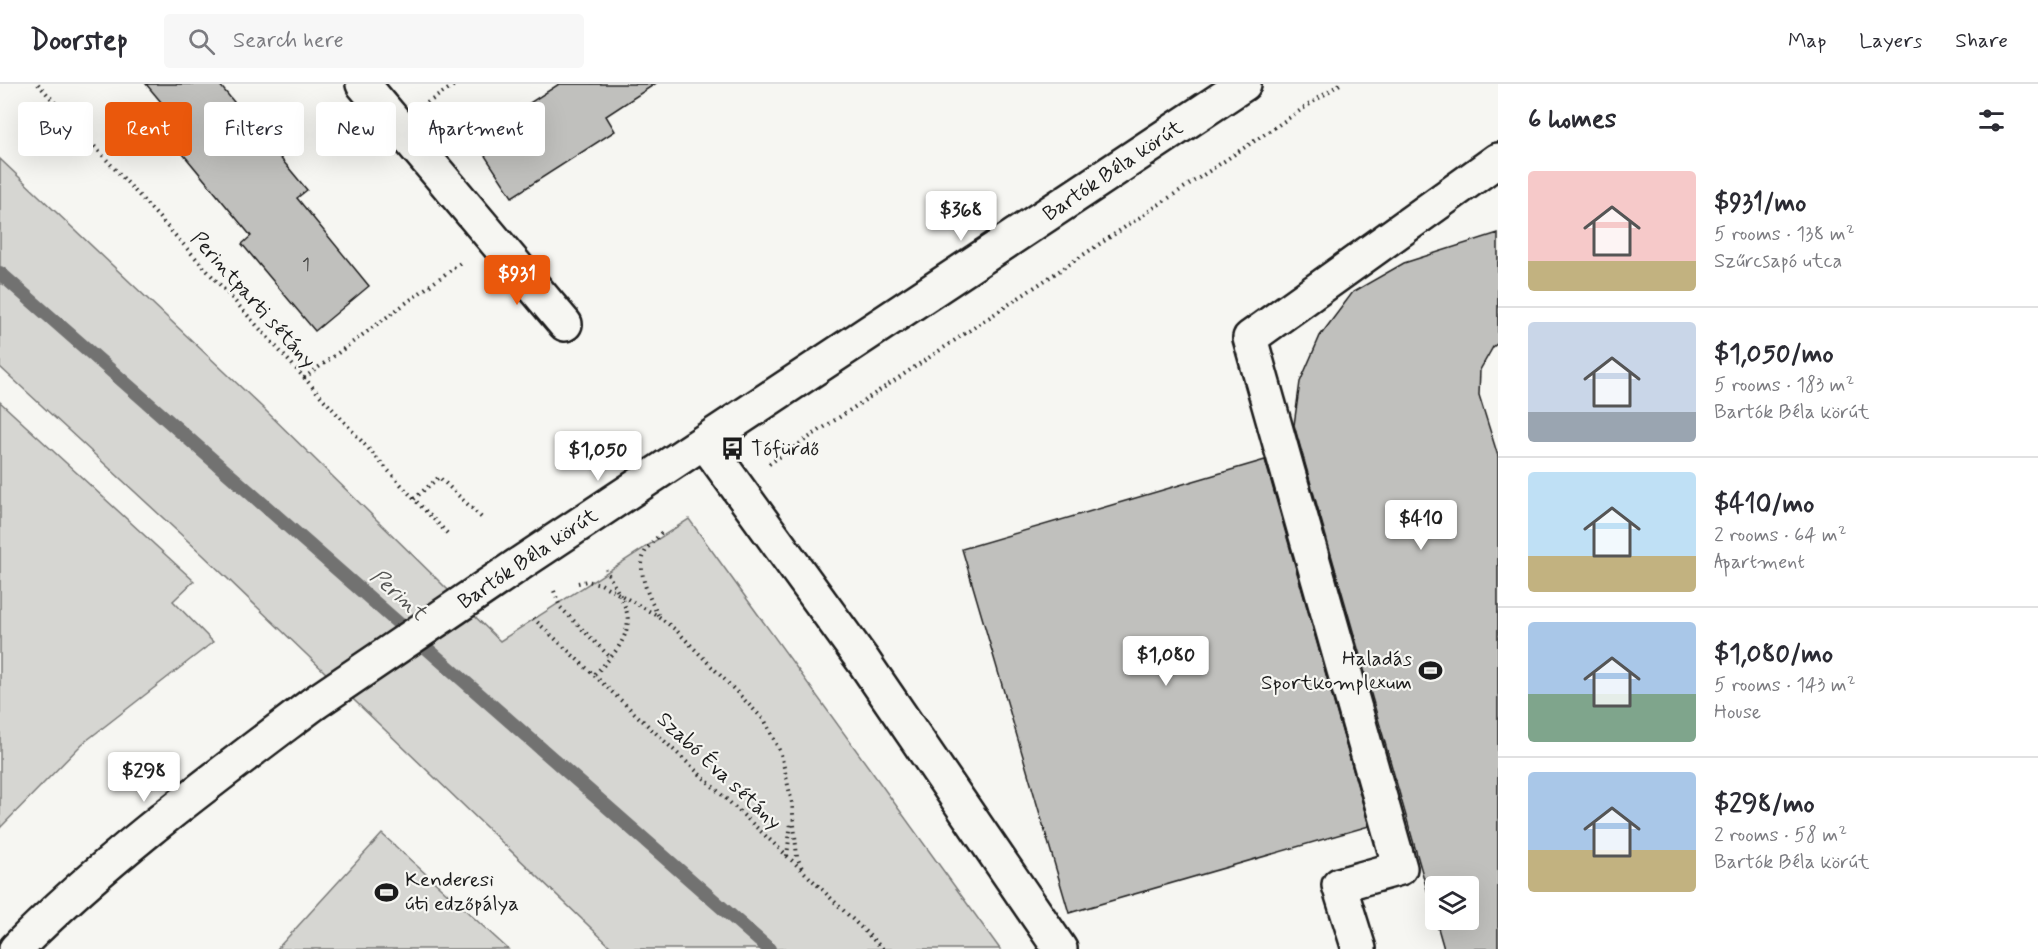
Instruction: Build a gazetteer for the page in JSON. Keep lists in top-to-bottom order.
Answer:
{
  "streets": {
    "street": ["Bartók Béla körút"],
    "path": ["Perintparti sétány", "Szabó Éva sétány"]
  },
  "water": ["Perint"],
  "places": {
    "bus stop": ["Tófürdő"],
    "sports": ["Haladás Sportkomplexum", "Kenderesi úti edzőpálya"]
  },
  "house_numbers": ["1"],
  "page": {
    "header": "Doorstep",
    "search": "Search here",
    "nav": ["Map", "Layers", "Share"],
    "heading": "6 homes",
    "chip": [
      "Buy",
      "Rent",
      "Filters",
      "New",
      "Apartment"
    ],
    "list": [
      {
        "name": "$931/mo",
        "note": "5 rooms · 138 m² · Szűrcsapó utca"
      },
      {
        "name": "$1,050/mo",
        "note": "5 rooms · 183 m² · Bartók Béla körút"
      },
      {
        "name": "$410/mo",
        "note": "2 rooms · 64 m² · Apartment"
      },
      {
        "name": "$1,080/mo",
        "note": "5 rooms · 143 m² · House"
      },
      {
        "name": "$298/mo",
        "note": "2 rooms · 58 m² · Bartók Béla körút"
      }
    ],
    "price": [
      "$368",
      "$931",
      "$1,050",
      "$410",
      "$1,080",
      "$298"
    ]
  }
}
